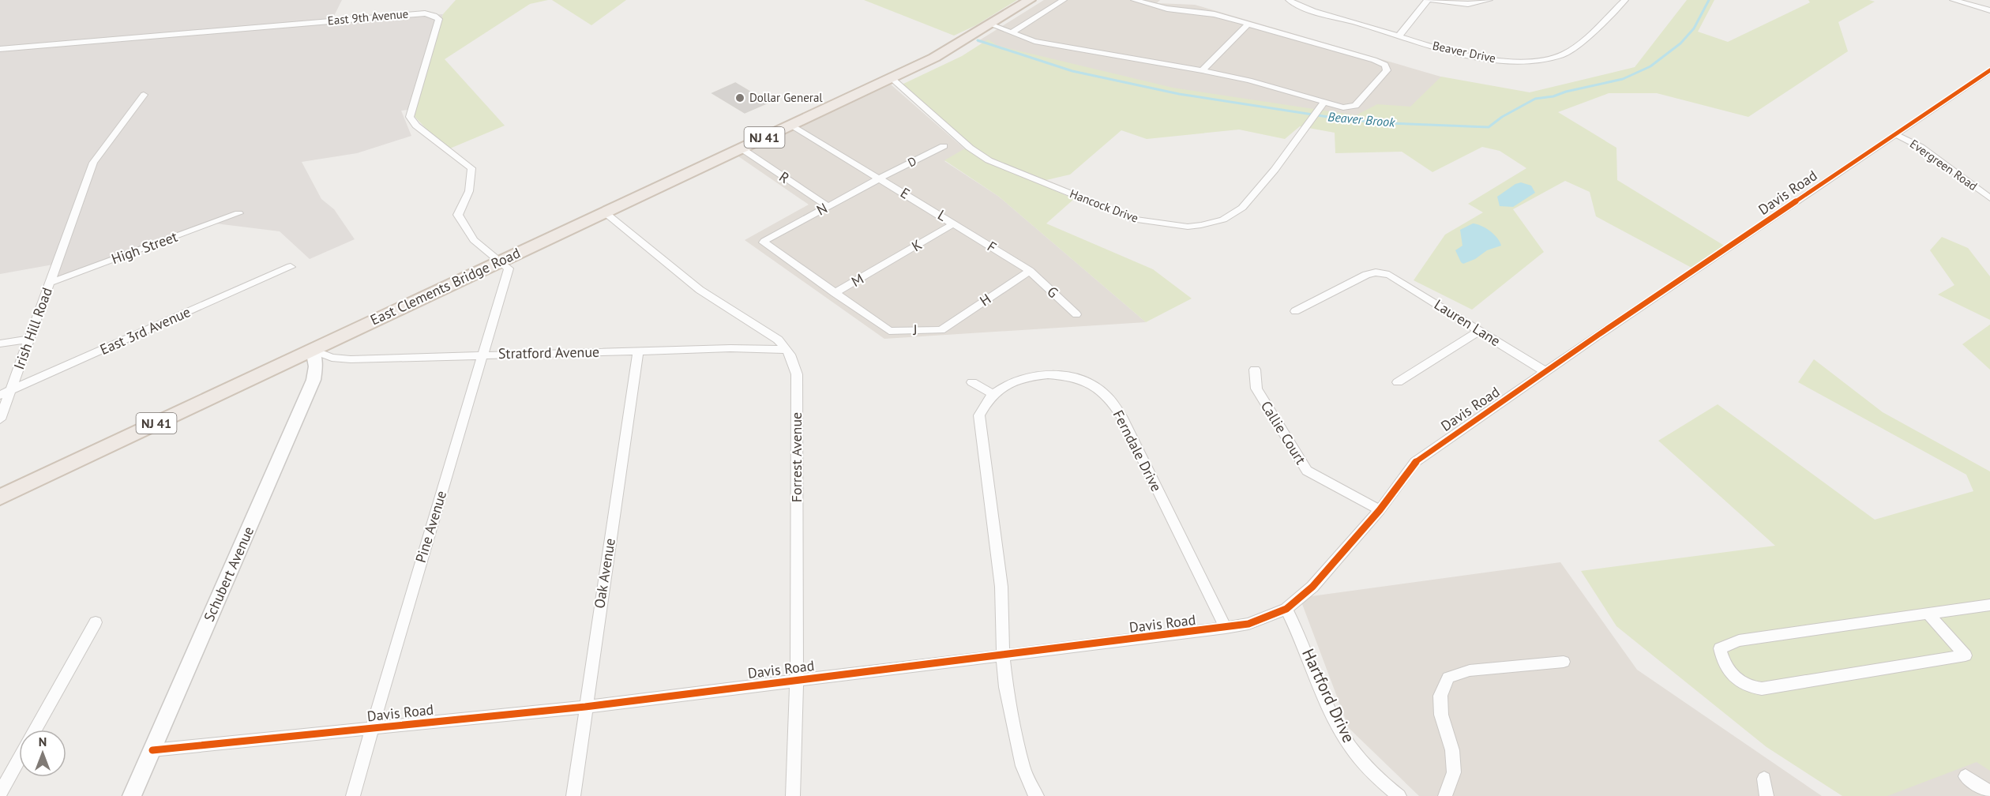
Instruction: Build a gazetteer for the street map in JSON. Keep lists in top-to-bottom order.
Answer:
{
  "streets": {
    "main road": ["NJ 41", "East Clements Bridge Road"],
    "street": [
      "East 9th Avenue",
      "Beaver Drive",
      "D",
      "Evergreen Road",
      "R",
      "Davis Road",
      "E",
      "Hancock Drive",
      "N",
      "L",
      "K",
      "F",
      "High Street",
      "M",
      "G",
      "H",
      "Lauren Lane",
      "Irish Hill Road",
      "J",
      "East 3rd Avenue",
      "Stratford Avenue",
      "Callie Court",
      "Ferndale Drive",
      "Forrest Avenue",
      "Pine Avenue",
      "Oak Avenue",
      "Schubert Avenue",
      "Hartford Drive"
    ]
  },
  "crossings": [
    ["East 9th Avenue", "East Clements Bridge Road"],
    ["East 9th Avenue", "Pine Avenue"],
    ["NJ 41", "Hancock Drive"],
    ["NJ 41", "East Clements Bridge Road"],
    ["D", "E"],
    ["D", "N"],
    ["Evergreen Road", "Davis Road"],
    ["R", "N"],
    ["R", "East Clements Bridge Road"],
    ["Davis Road", "Lauren Lane"],
    ["Davis Road", "Callie Court"],
    ["Davis Road", "Ferndale Drive"],
    ["Davis Road", "Forrest Avenue"],
    ["Davis Road", "Pine Avenue"],
    ["Davis Road", "Oak Avenue"],
    ["Davis Road", "Schubert Avenue"],
    ["Davis Road", "Hartford Drive"],
    ["E", "N"],
    ["E", "L"],
    ["Hancock Drive", "East Clements Bridge Road"],
    ["N", "M"],
    ["N", "J"],
    ["L", "K"],
    ["L", "F"],
    ["K", "F"],
    ["K", "M"],
    ["F", "G"],
    ["F", "H"],
    ["High Street", "Irish Hill Road"],
    ["M", "J"],
    ["East Clements Bridge Road", "Stratford Avenue"],
    ["East Clements Bridge Road", "Forrest Avenue"],
    ["East Clements Bridge Road", "Pine Avenue"],
    ["East Clements Bridge Road", "Schubert Avenue"],
    ["G", "H"],
    ["H", "J"],
    ["Irish Hill Road", "East 3rd Avenue"],
    ["Stratford Avenue", "Forrest Avenue"],
    ["Stratford Avenue", "Pine Avenue"],
    ["Stratford Avenue", "Oak Avenue"],
    ["Stratford Avenue", "Schubert Avenue"]
  ],
  "water": ["Beaver Brook"],
  "places": ["Dollar General"],
  "north": "top"
}
